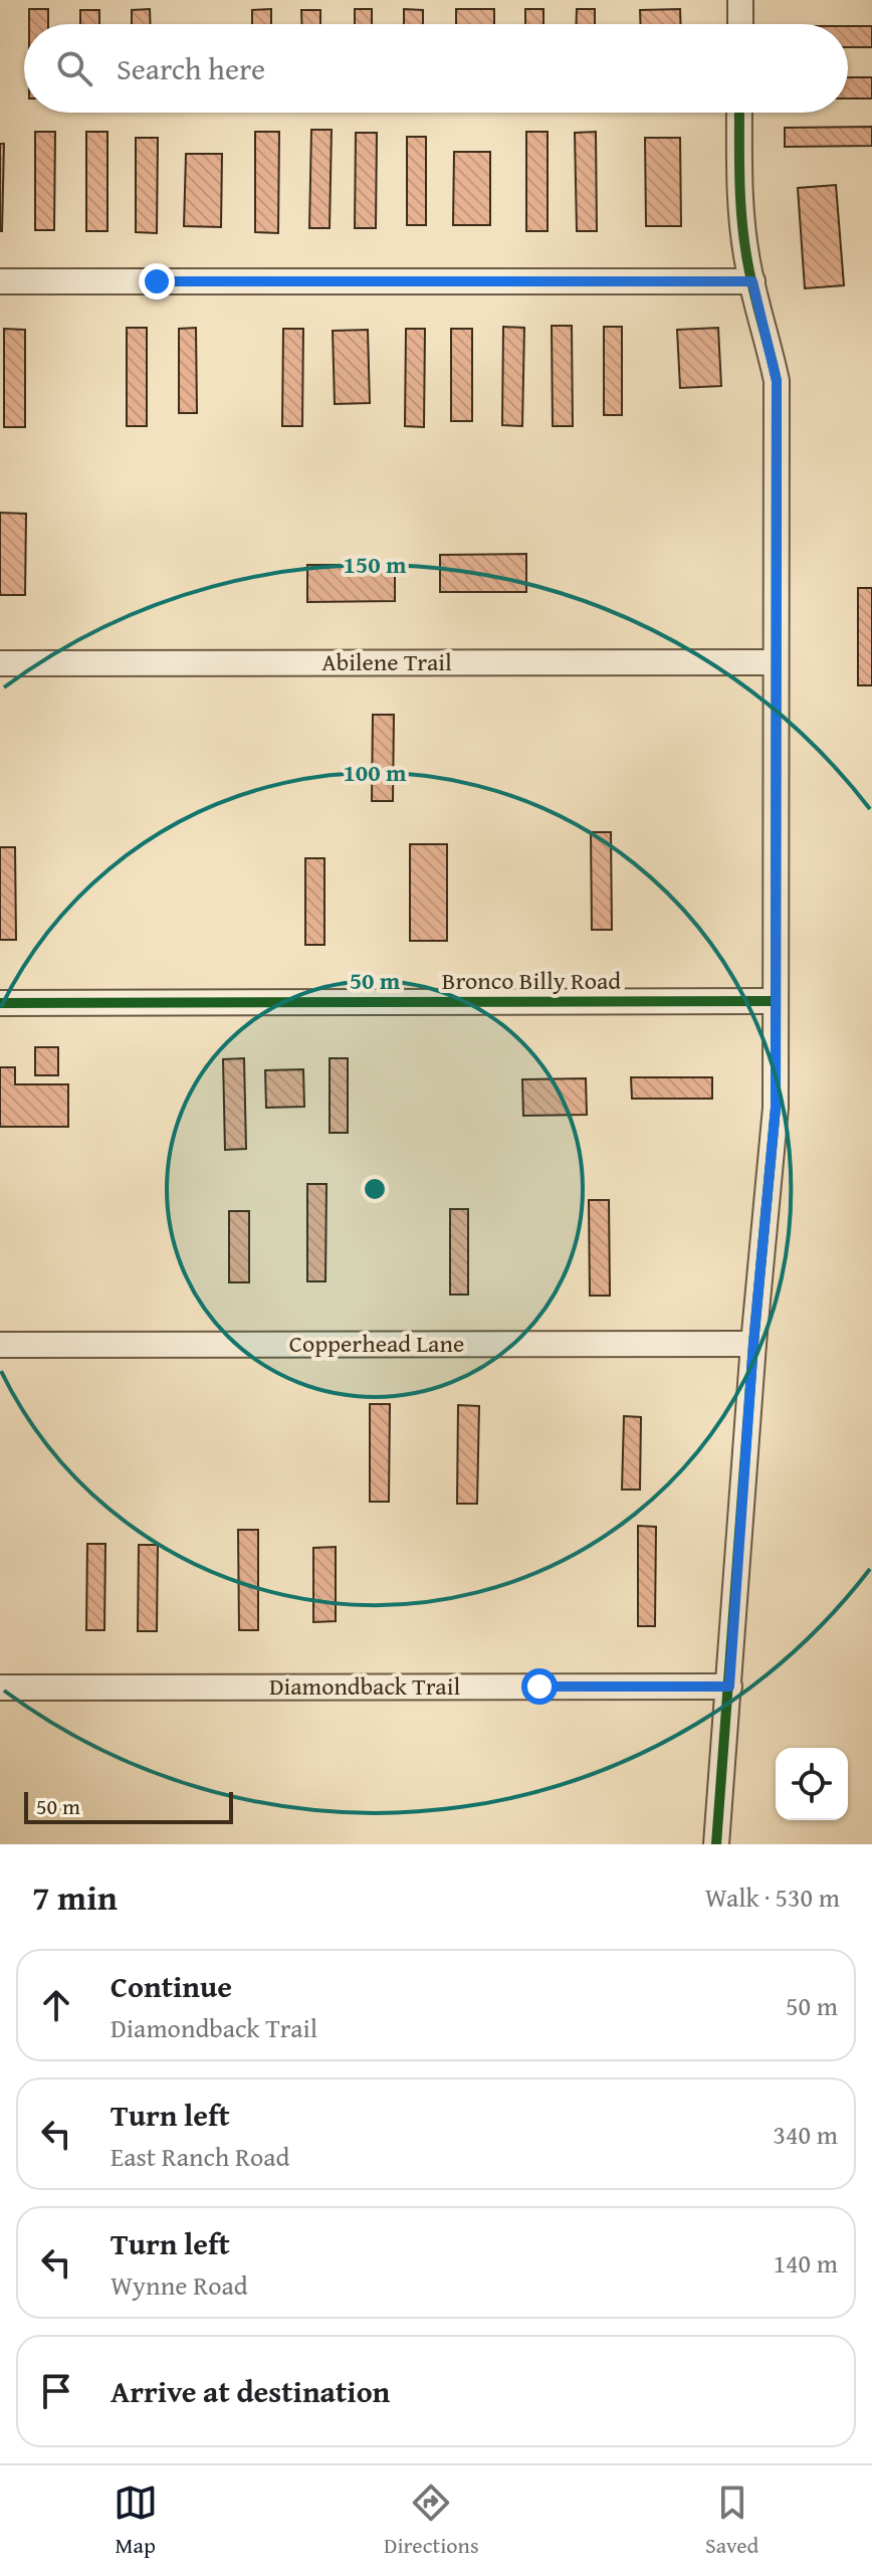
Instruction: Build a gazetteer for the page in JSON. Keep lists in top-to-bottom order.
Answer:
{
  "streets": {
    "street": [
      "Abilene Trail",
      "Bronco Billy Road",
      "Copperhead Lane",
      "Diamondback Trail"
    ]
  },
  "scale_bar": "50 m",
  "page": {
    "search": "Search here",
    "scale": "50 m",
    "heading": ["7 min", "Walk · 530 m"],
    "list": [
      ["Continue", "Diamondback Trail", "50 m"],
      ["Turn left", "East Ranch Road", "340 m"],
      ["Turn left", "Wynne Road", "140 m"],
      "Arrive at destination"
    ],
    "nav": ["Map", "Directions", "Saved"]
  },
  "rings": ["150 m", "100 m", "50 m"]
}
